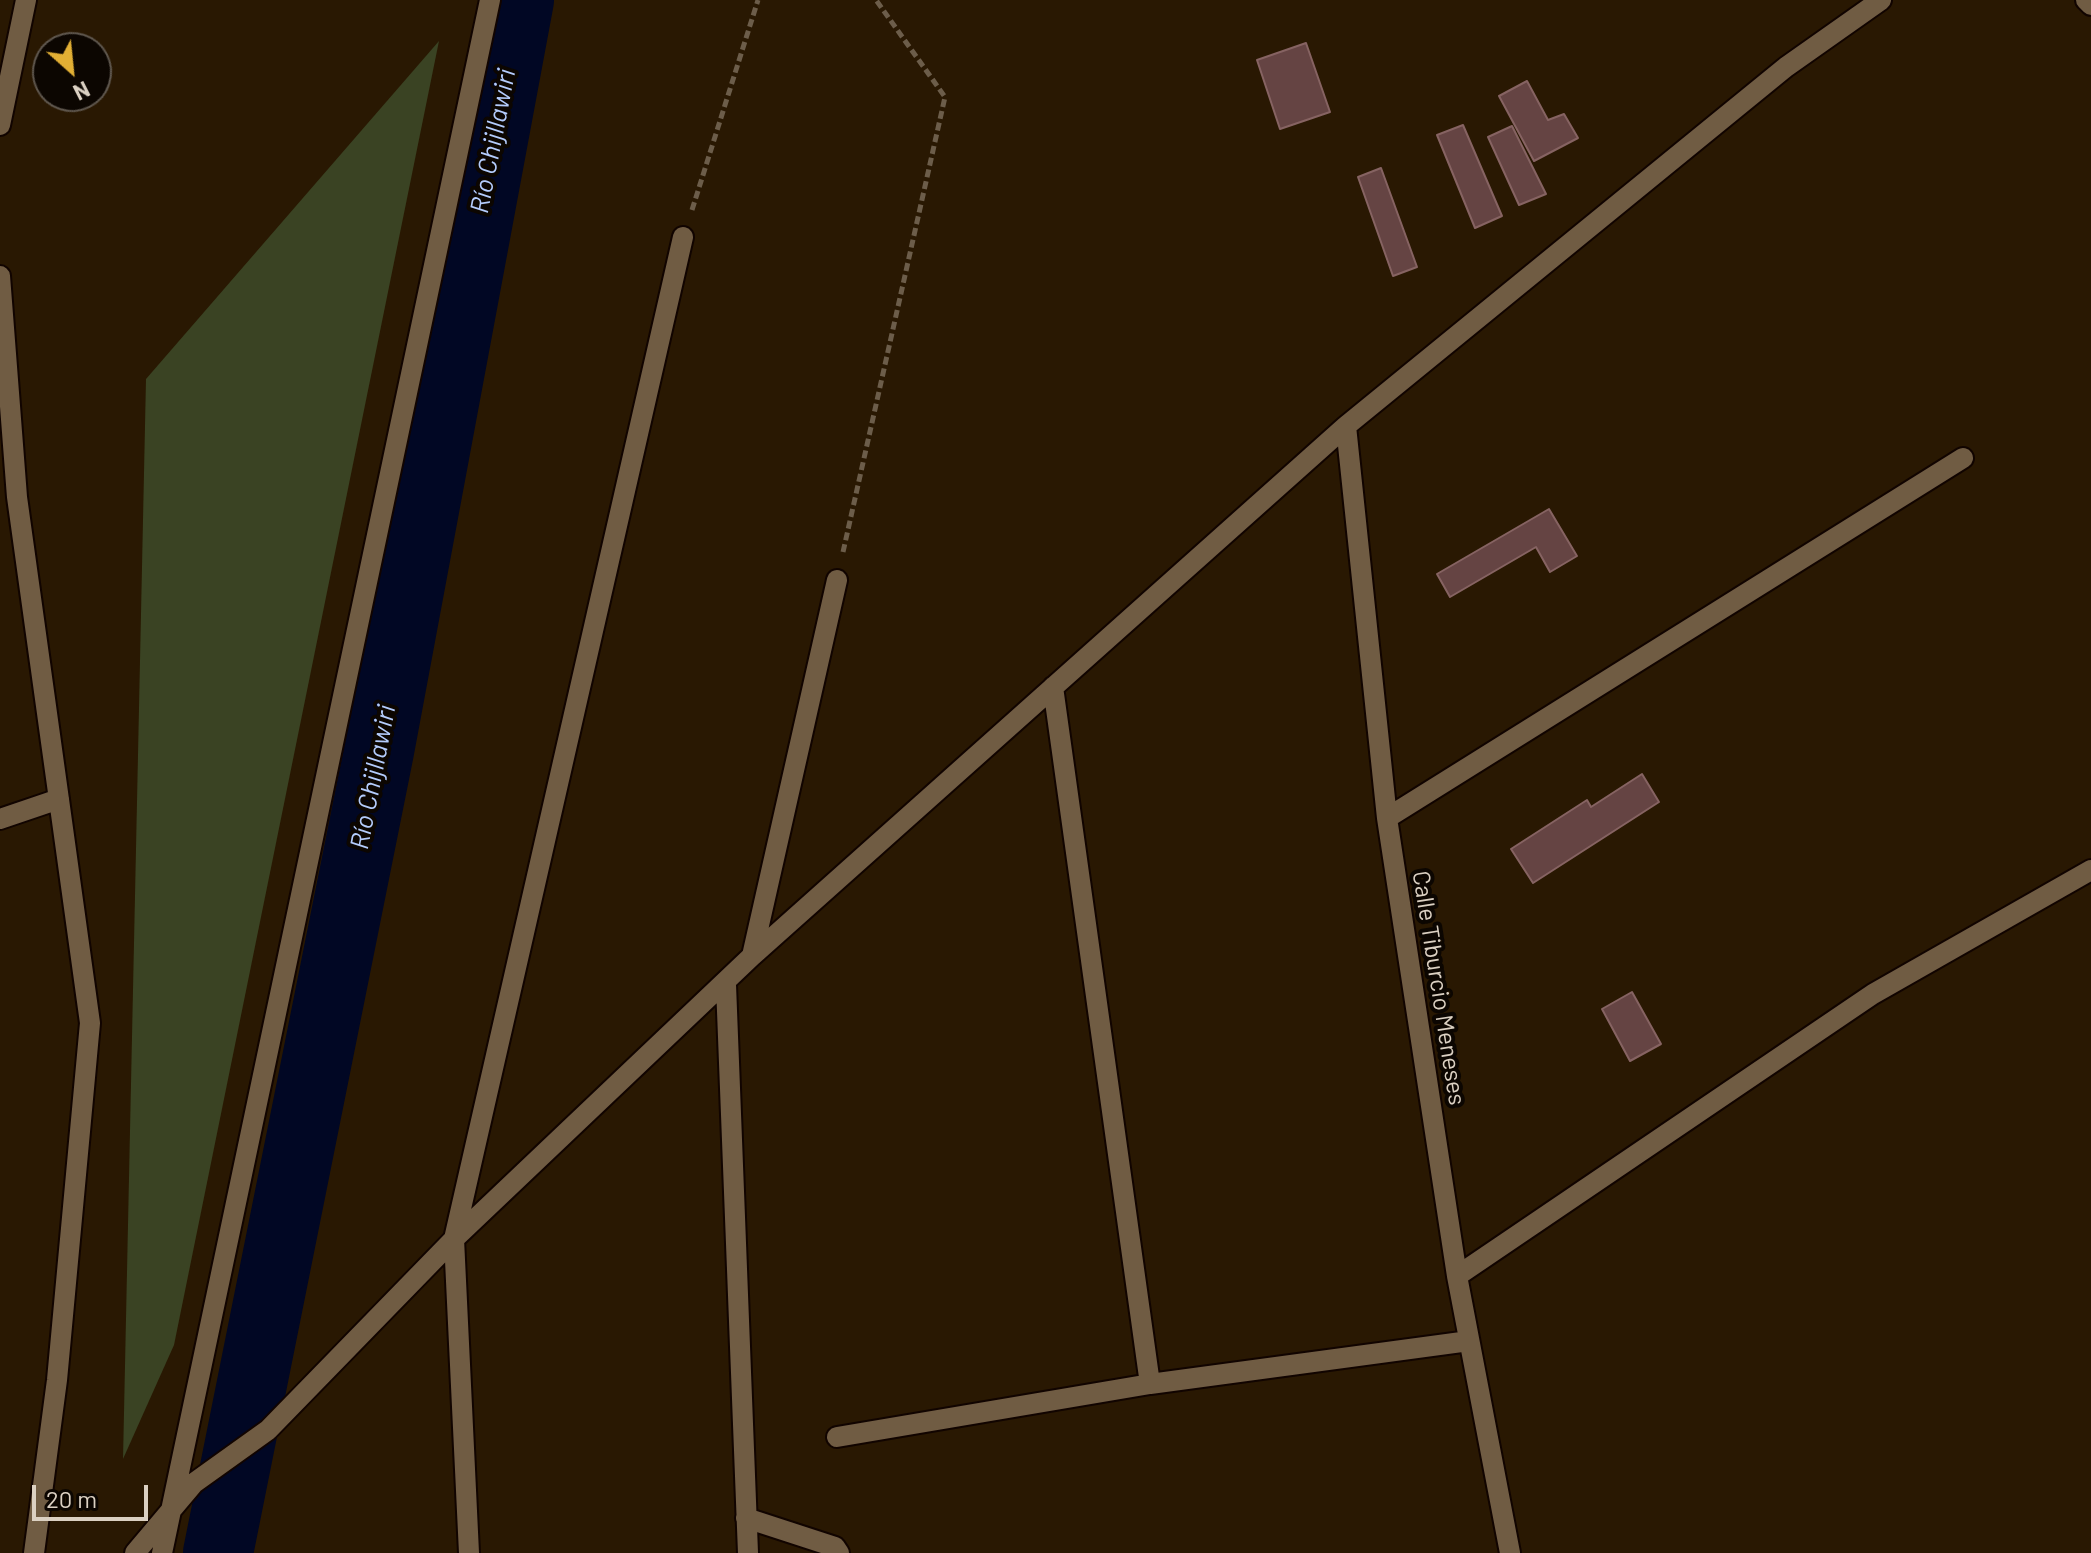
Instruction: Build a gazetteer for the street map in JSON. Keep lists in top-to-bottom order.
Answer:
{
  "streets": {
    "street": ["Calle Tiburcio Meneses"]
  },
  "water": ["Río Chijllawiri"],
  "scale_bar": "20 m",
  "north": "bottom right"
}
